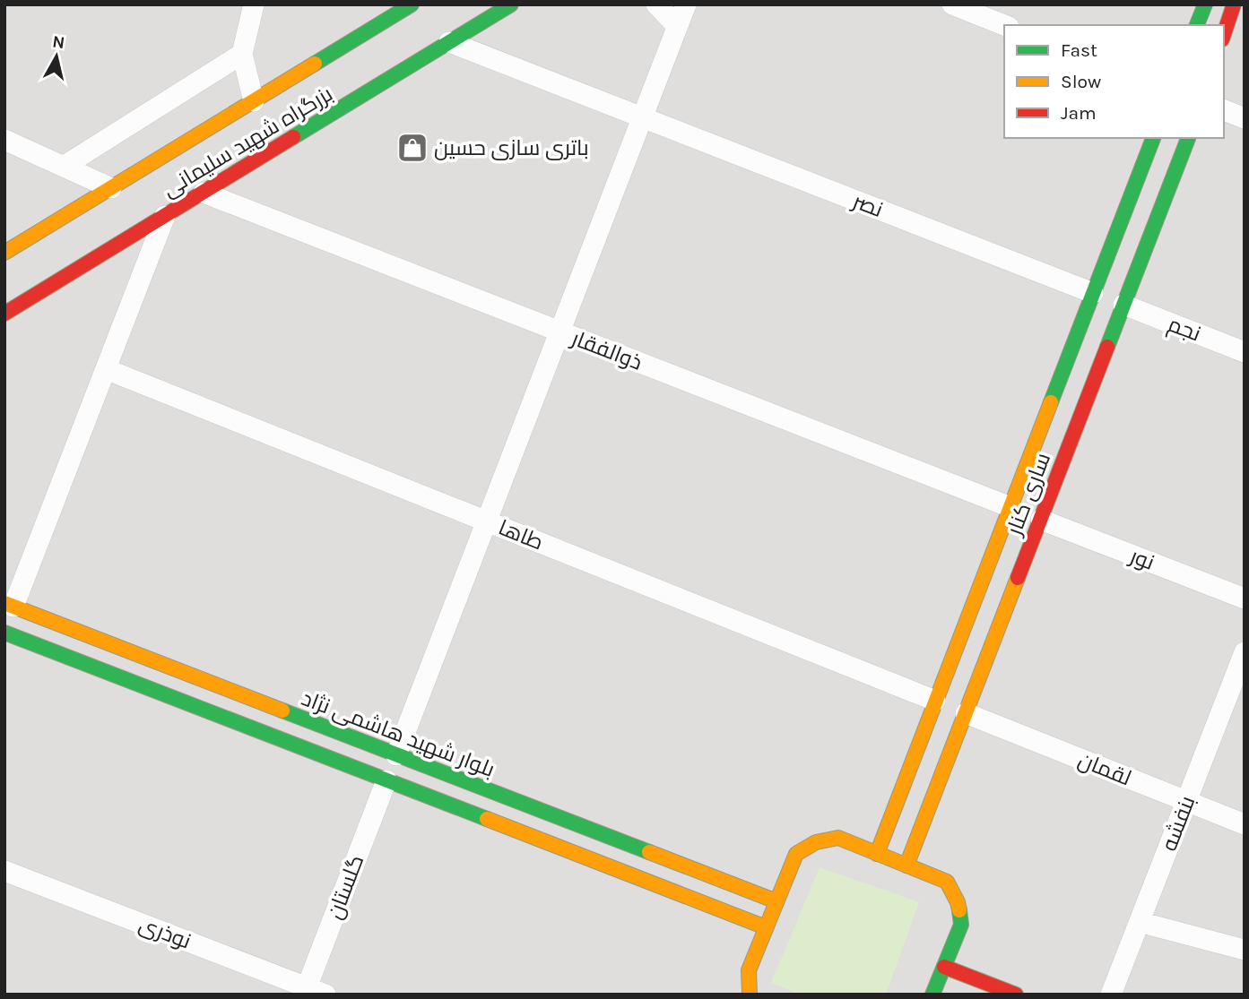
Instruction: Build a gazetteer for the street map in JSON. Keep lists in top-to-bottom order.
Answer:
{
  "streets": {
    "main road": ["بزرگراه شهید سلیمانی", "ساری کنار", "بلوار شهید هاشمی نژاد"],
    "street": [
      "نصر",
      "نجم",
      "ذوالفقار",
      "طاها",
      "نور",
      "لقمان",
      "بنفشه",
      "گلستان",
      "نوذری"
    ]
  },
  "crossings": [
    ["بزرگراه شهید سلیمانی", "نصر"],
    ["بزرگراه شهید سلیمانی", "ذوالفقار"],
    ["نصر", "نجم"],
    ["نصر", "ساری کنار"],
    ["نجم", "ساری کنار"],
    ["ذوالفقار", "ساری کنار"],
    ["ذوالفقار", "نور"],
    ["ساری کنار", "طاها"],
    ["ساری کنار", "نور"],
    ["ساری کنار", "لقمان"],
    ["طاها", "لقمان"],
    ["لقمان", "بنفشه"],
    ["گلستان", "نوذری"]
  ],
  "places": {
    "shop": ["باتری سازی حسین"]
  },
  "legend": ["Fast", "Slow", "Jam"],
  "north": "top"
}
